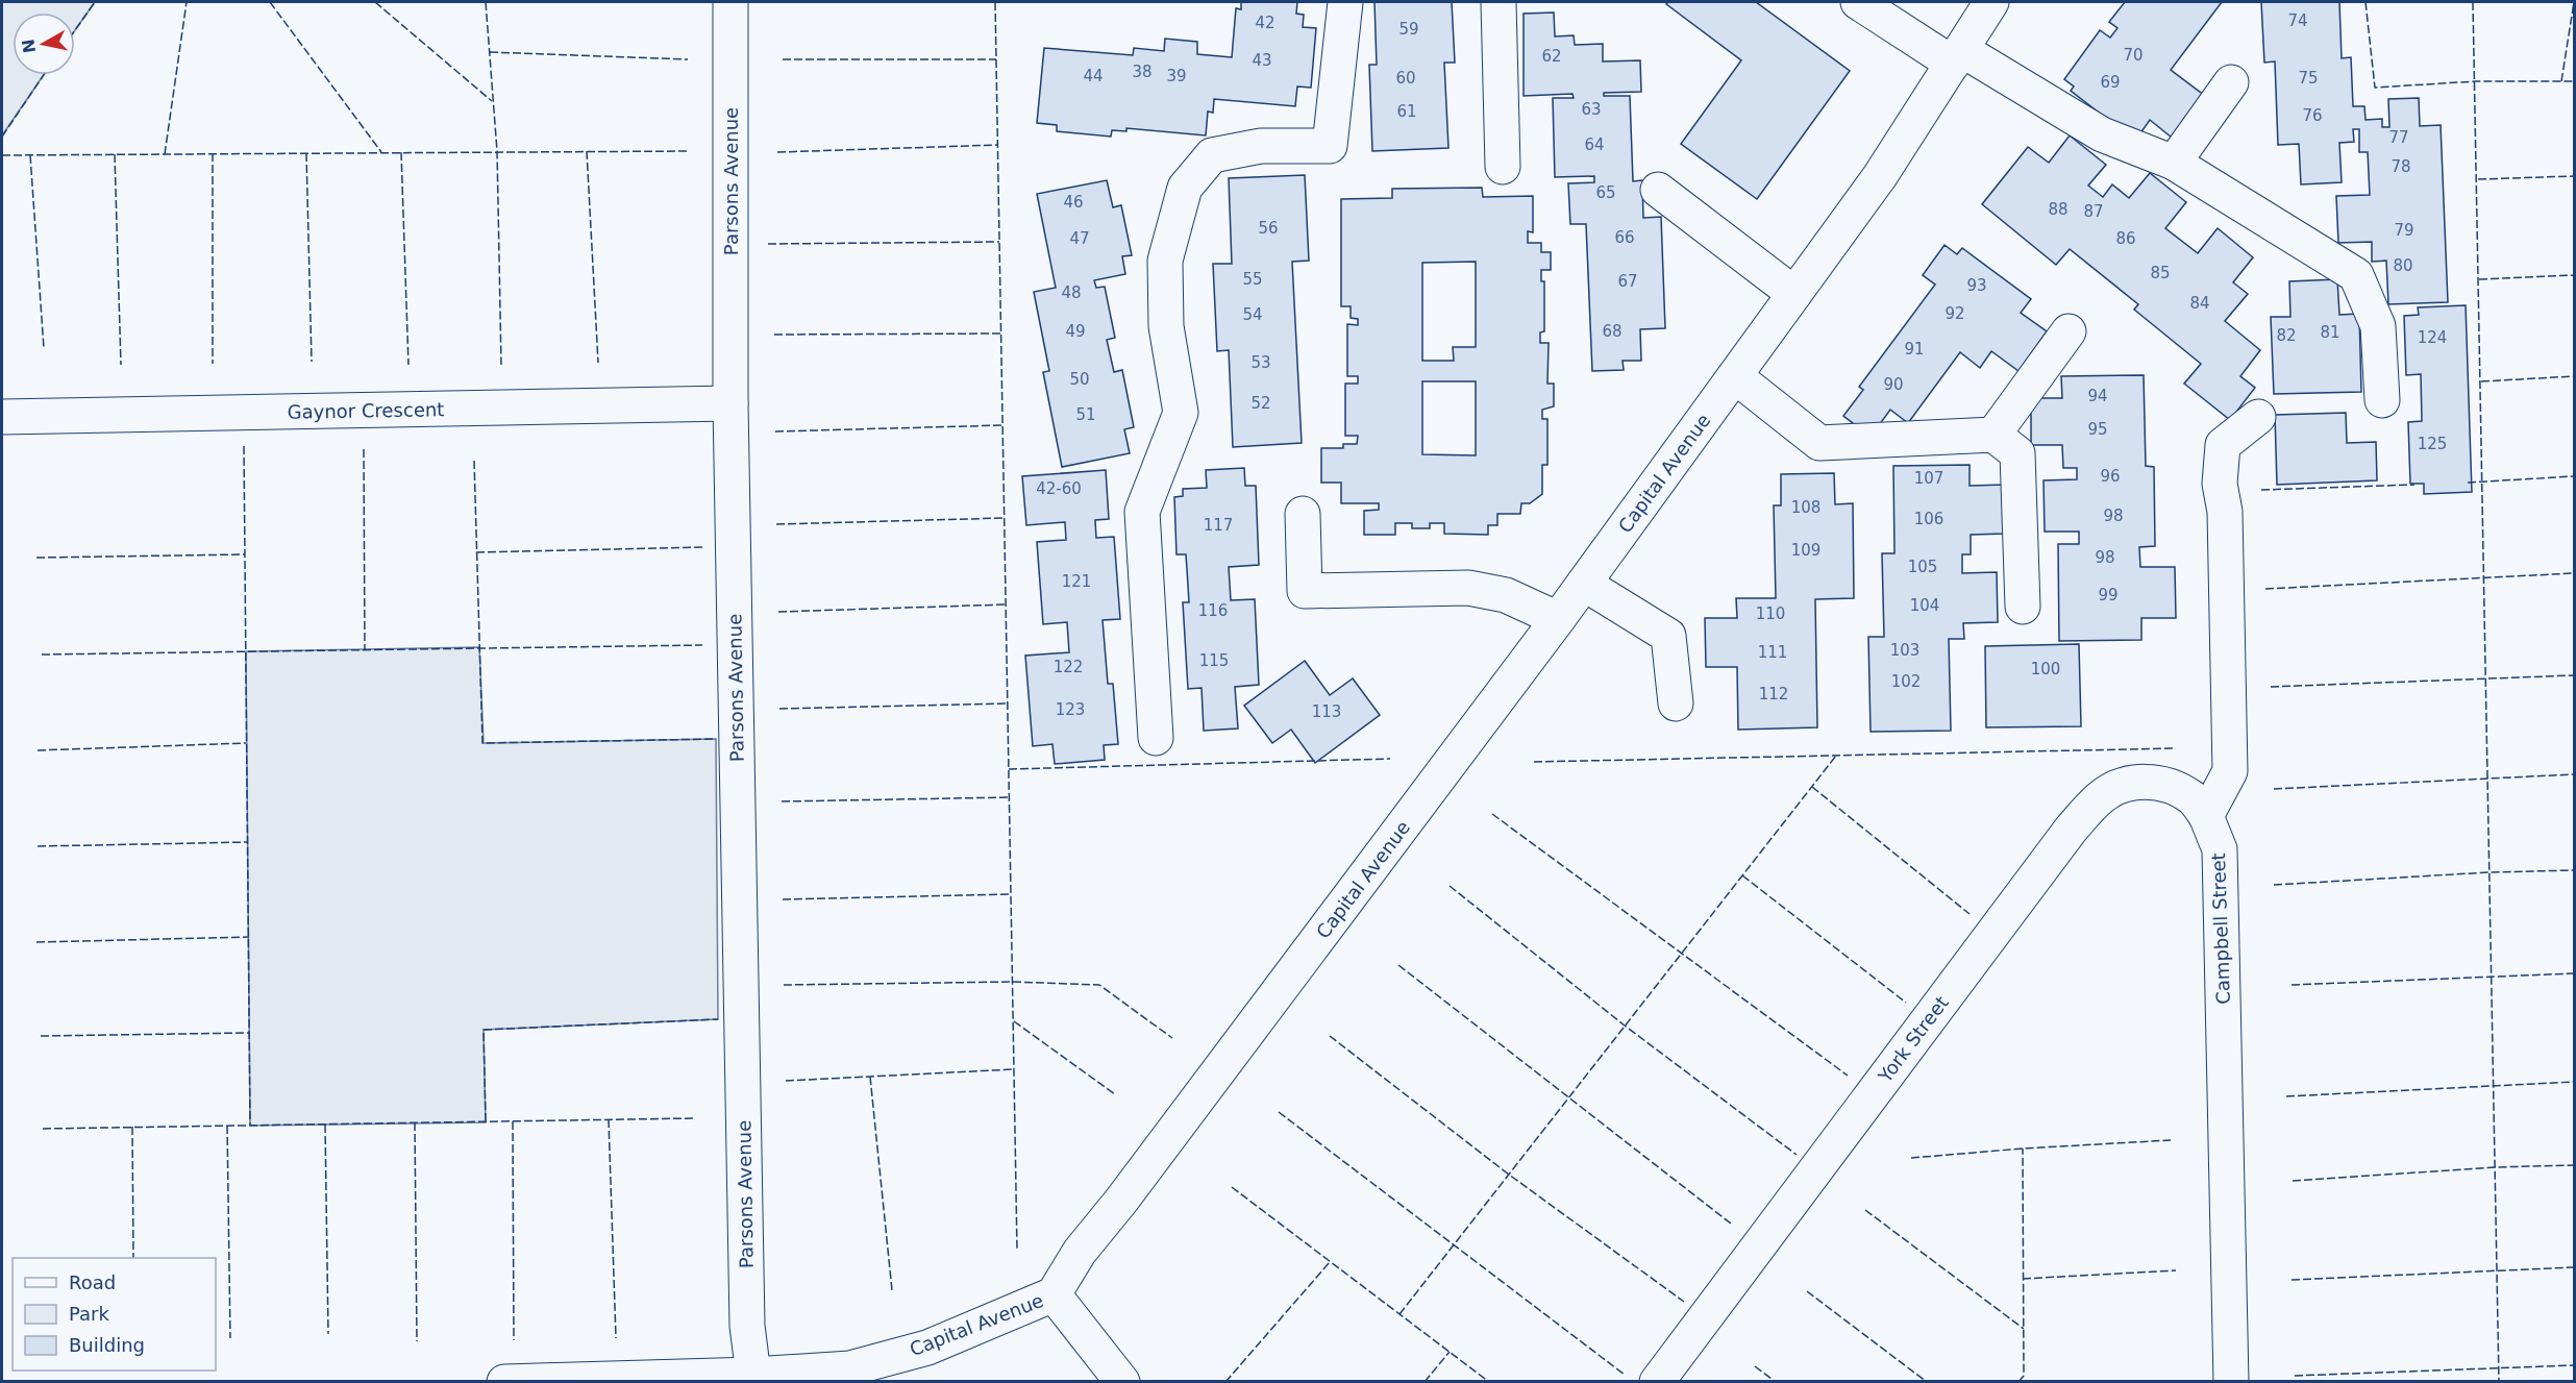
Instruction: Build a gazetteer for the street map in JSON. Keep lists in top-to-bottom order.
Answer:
{
  "streets": {
    "street": [
      "Parsons Avenue",
      "Gaynor Crescent",
      "Capital Avenue",
      "Campbell Street",
      "York Street"
    ]
  },
  "crossings": [
    ["Parsons Avenue", "Gaynor Crescent"],
    ["Parsons Avenue", "Capital Avenue"],
    ["Campbell Street", "York Street"]
  ],
  "house_numbers": [
    "74",
    "42",
    "59",
    "70",
    "62",
    "43",
    "38",
    "44",
    "39",
    "60",
    "75",
    "69",
    "63",
    "61",
    "76",
    "77",
    "64",
    "78",
    "65",
    "46",
    "88",
    "87",
    "56",
    "79",
    "66",
    "47",
    "86",
    "80",
    "85",
    "55",
    "67",
    "93",
    "48",
    "84",
    "92",
    "54",
    "49",
    "68",
    "81",
    "82",
    "124",
    "91",
    "53",
    "50",
    "90",
    "94",
    "52",
    "51",
    "95",
    "125",
    "96",
    "107",
    "42-60",
    "108",
    "98",
    "106",
    "117",
    "109",
    "98",
    "105",
    "121",
    "99",
    "104",
    "116",
    "110",
    "103",
    "111",
    "115",
    "122",
    "100",
    "102",
    "112",
    "123",
    "113"
  ],
  "legend": ["Road", "Park", "Building"],
  "north": "left"
}
